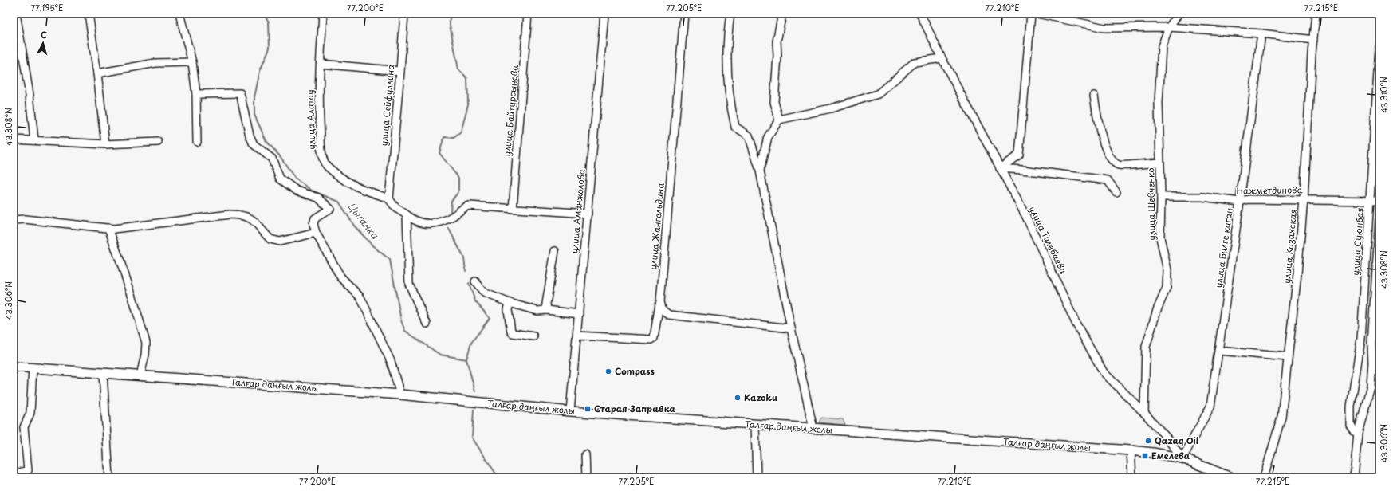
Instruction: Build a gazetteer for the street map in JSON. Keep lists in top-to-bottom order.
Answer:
{
  "streets": {
    "main road": ["Талғар даңғыл жолы"],
    "street": [
      "улица Сейфуллина",
      "улица Байтурсынова",
      "улица Алатау",
      "Нажметдинова",
      "улица Шевченко",
      "улица Аманжолова",
      "улица Жангельдина",
      "улица Тулебаева",
      "улица Суюнбая",
      "улица Казахская",
      "улица Билге каган"
    ]
  },
  "crossings": [
    ["улица Сейфуллина", "улица Алатау"],
    ["Нажметдинова", "улица Шевченко"],
    ["Нажметдинова", "улица Суюнбая"],
    ["Нажметдинова", "улица Казахская"],
    ["Нажметдинова", "улица Билге каган"],
    ["улица Шевченко", "улица Тулебаева"],
    ["улица Аманжолова", "улица Жангельдина"],
    ["улица Аманжолова", "Талғар даңғыл жолы"],
    ["улица Тулебаева", "улица Билге каган"],
    ["улица Тулебаева", "Талғар даңғыл жолы"],
    ["улица Билге каган", "Талғар даңғыл жолы"]
  ],
  "water": ["Цыганка"],
  "places": {
    "other": ["Compass", "Kazoku", "Qazaq Oil"],
    "transit": ["Старая Заправка", "Емелева"]
  },
  "north": "top",
  "coordinates": [
    "77.195°E",
    "77.200°E",
    "77.205°E",
    "77.210°E",
    "77.215°E",
    "43.310°N",
    "43.308°N",
    "43.306°N"
  ]
}
